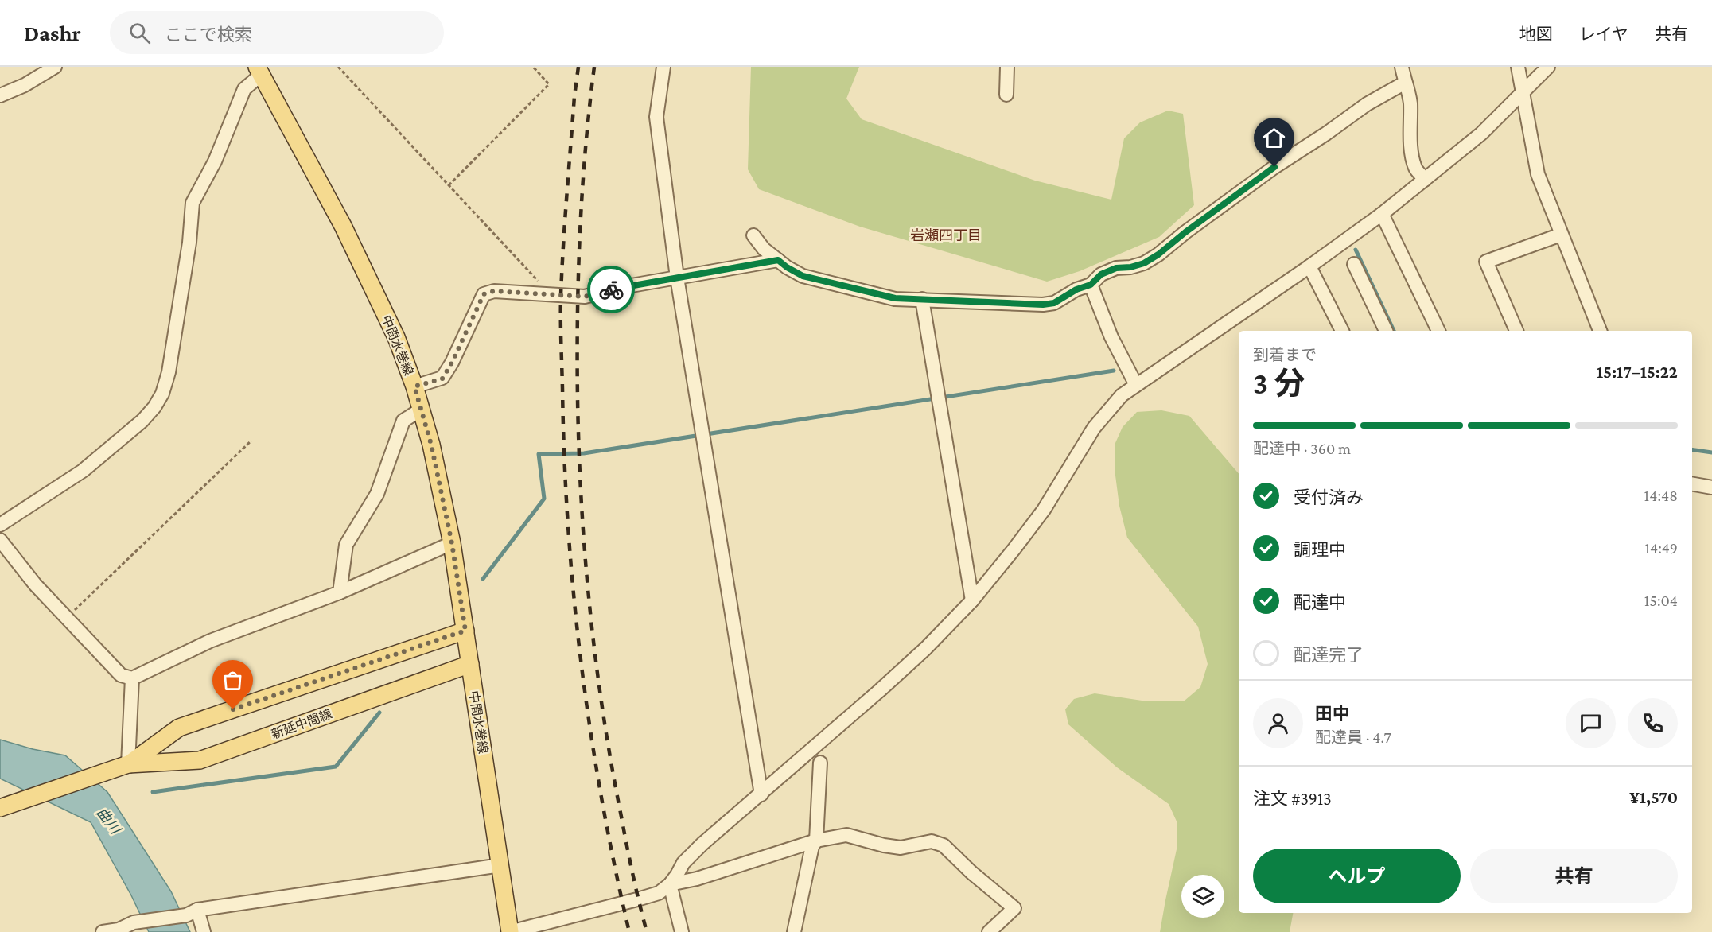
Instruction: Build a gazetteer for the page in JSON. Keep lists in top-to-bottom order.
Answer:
{
  "streets": {
    "main road": ["中間水巻線", "新延中間線"]
  },
  "crossings": [
    ["中間水巻線", "新延中間線"]
  ],
  "districts": ["岩瀬四丁目"],
  "water": ["曲川"],
  "page": {
    "header": "Dashr",
    "search": "ここで検索",
    "nav": ["地図", "レイヤ", "共有"],
    "heading": ["3 分", "到着まで", "15:17–15:22"],
    "panel": [
      "田中",
      "配達員 · 4.7",
      "注文 #3913",
      "¥1,570"
    ],
    "bar": "配達中 · 360 m",
    "list": [
      ["受付済み", "14:48"],
      ["調理中", "14:49"],
      ["配達中", "15:04"],
      "配達完了"
    ],
    "buttons": ["ヘルプ", "共有"]
  }
}
